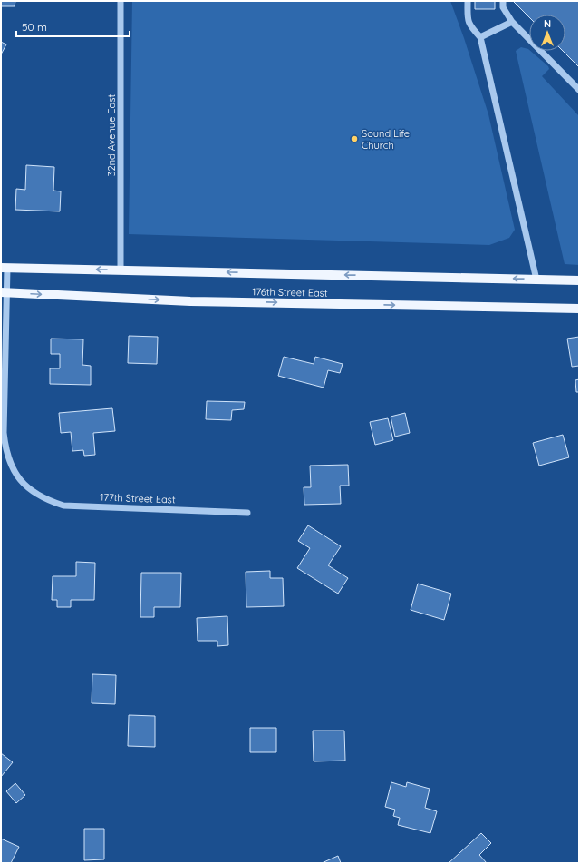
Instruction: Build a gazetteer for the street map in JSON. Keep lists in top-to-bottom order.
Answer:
{
  "streets": {
    "main road": ["176th Street East"],
    "street": ["32nd Avenue East", "177th Street East"]
  },
  "crossings": [
    ["32nd Avenue East", "176th Street East"],
    ["176th Street East", "177th Street East"]
  ],
  "places": ["Sound Life Church"],
  "scale_bar": "50 m",
  "north": "top"
}
